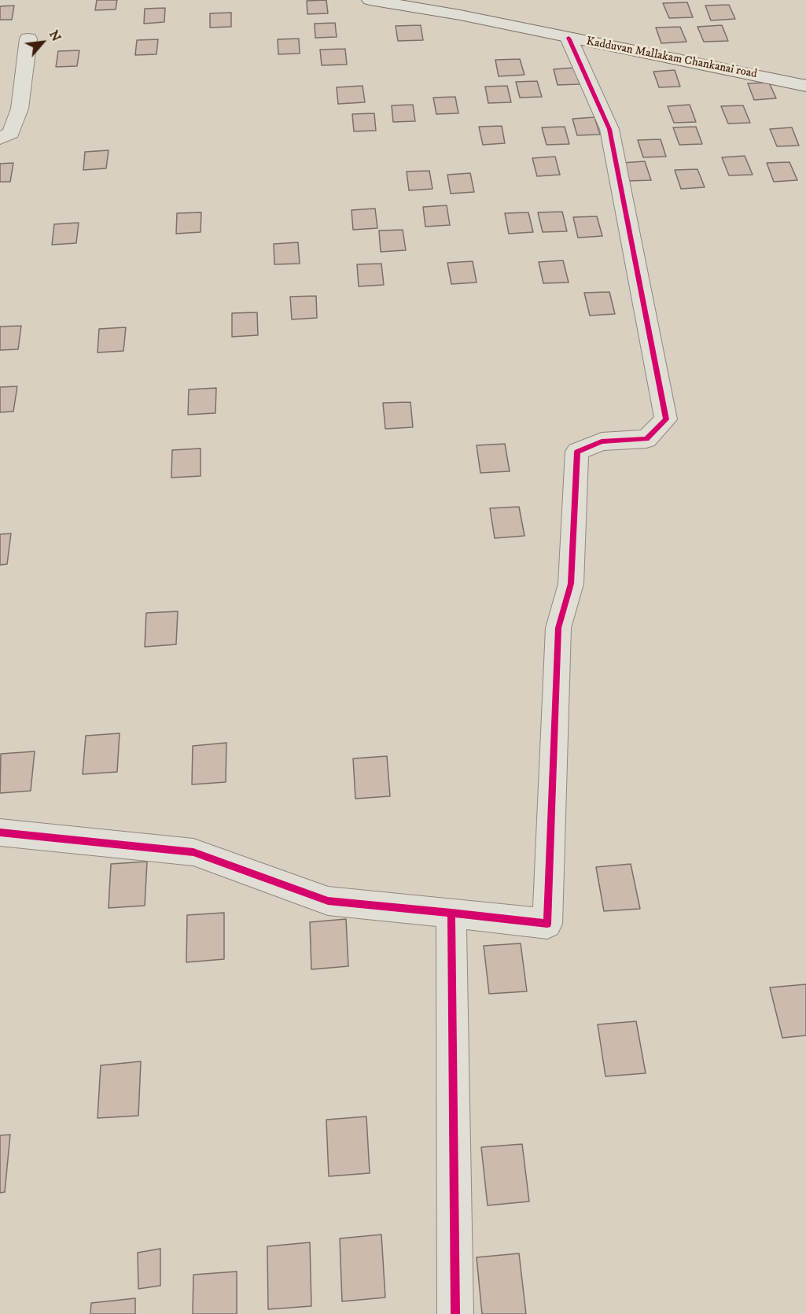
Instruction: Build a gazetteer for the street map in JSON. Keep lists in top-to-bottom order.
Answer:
{
  "streets": {
    "street": ["Kadduvan Mallakam Chankanai road"]
  },
  "north": "top right"
}
